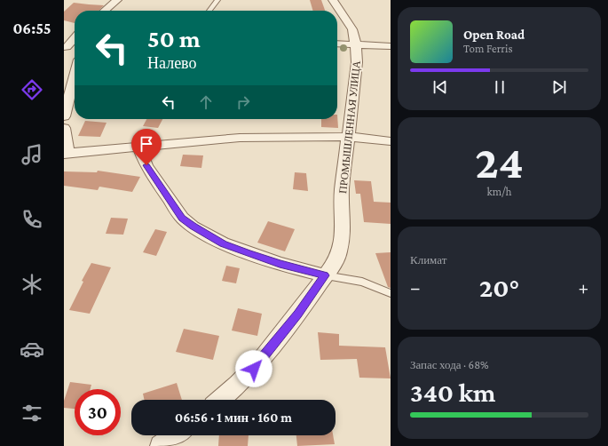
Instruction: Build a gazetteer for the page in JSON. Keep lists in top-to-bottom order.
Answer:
{
  "streets": {
    "street": ["ПРОМЫШЛЕННАЯ УЛИЦА"]
  },
  "page": {
    "tabs": "06:55",
    "turn": ["50 m", "Налево"],
    "song": ["Open Road", "Tom Ferris"],
    "tile": [
      ["24", "km/h"],
      "Климат",
      ["Запас хода · 68%", "340 km"]
    ],
    "heat": ["−", "20°", "+"],
    "limit": "30",
    "trip": "06:56 · 1 мин · 160 m"
  }
}
